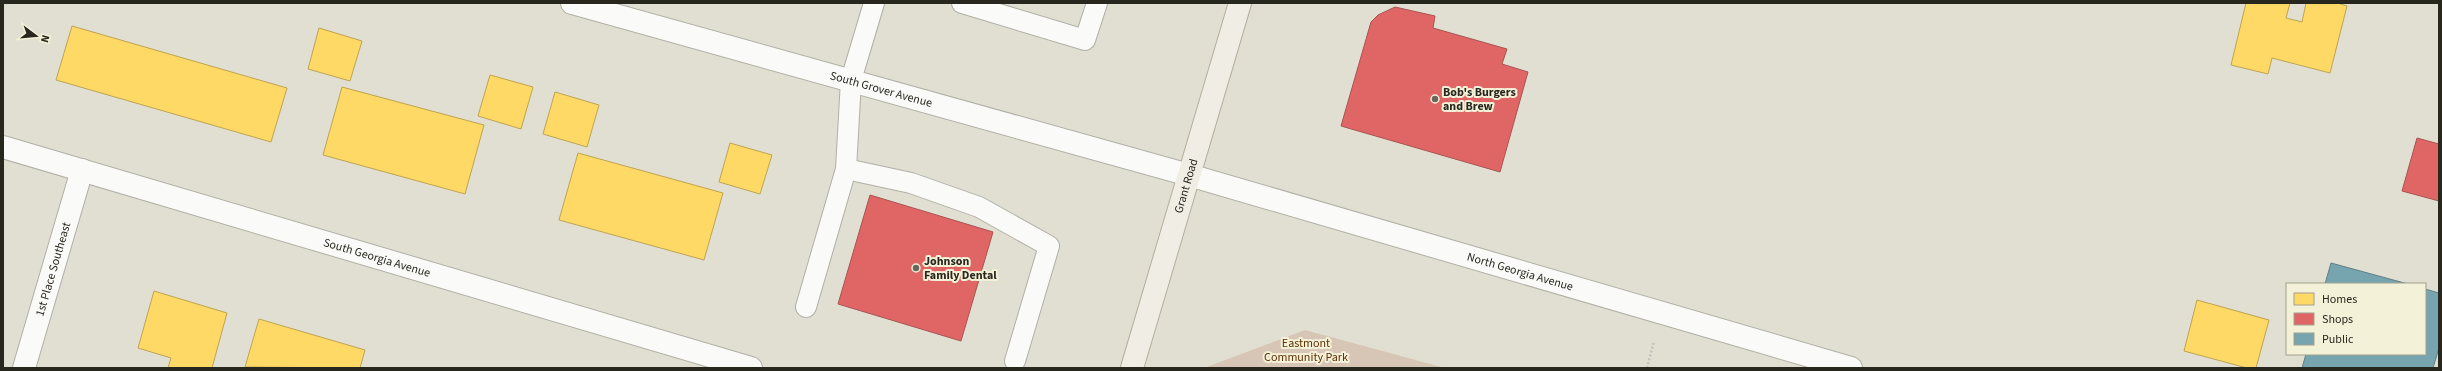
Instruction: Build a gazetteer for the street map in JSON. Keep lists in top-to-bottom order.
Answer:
{
  "streets": {
    "main road": ["Grant Road"],
    "street": [
      "South Grover Avenue",
      "South Georgia Avenue",
      "1st Place Southeast",
      "North Georgia Avenue"
    ]
  },
  "crossings": [
    ["South Grover Avenue", "Grant Road"],
    ["South Grover Avenue", "North Georgia Avenue"],
    ["Grant Road", "North Georgia Avenue"],
    ["South Georgia Avenue", "1st Place Southeast"]
  ],
  "parks": ["Eastmont Community Park"],
  "places": ["Bob's Burgers and Brew", "Johnson Family Dental"],
  "legend": ["Homes", "Shops", "Public"],
  "north": "right"
}
